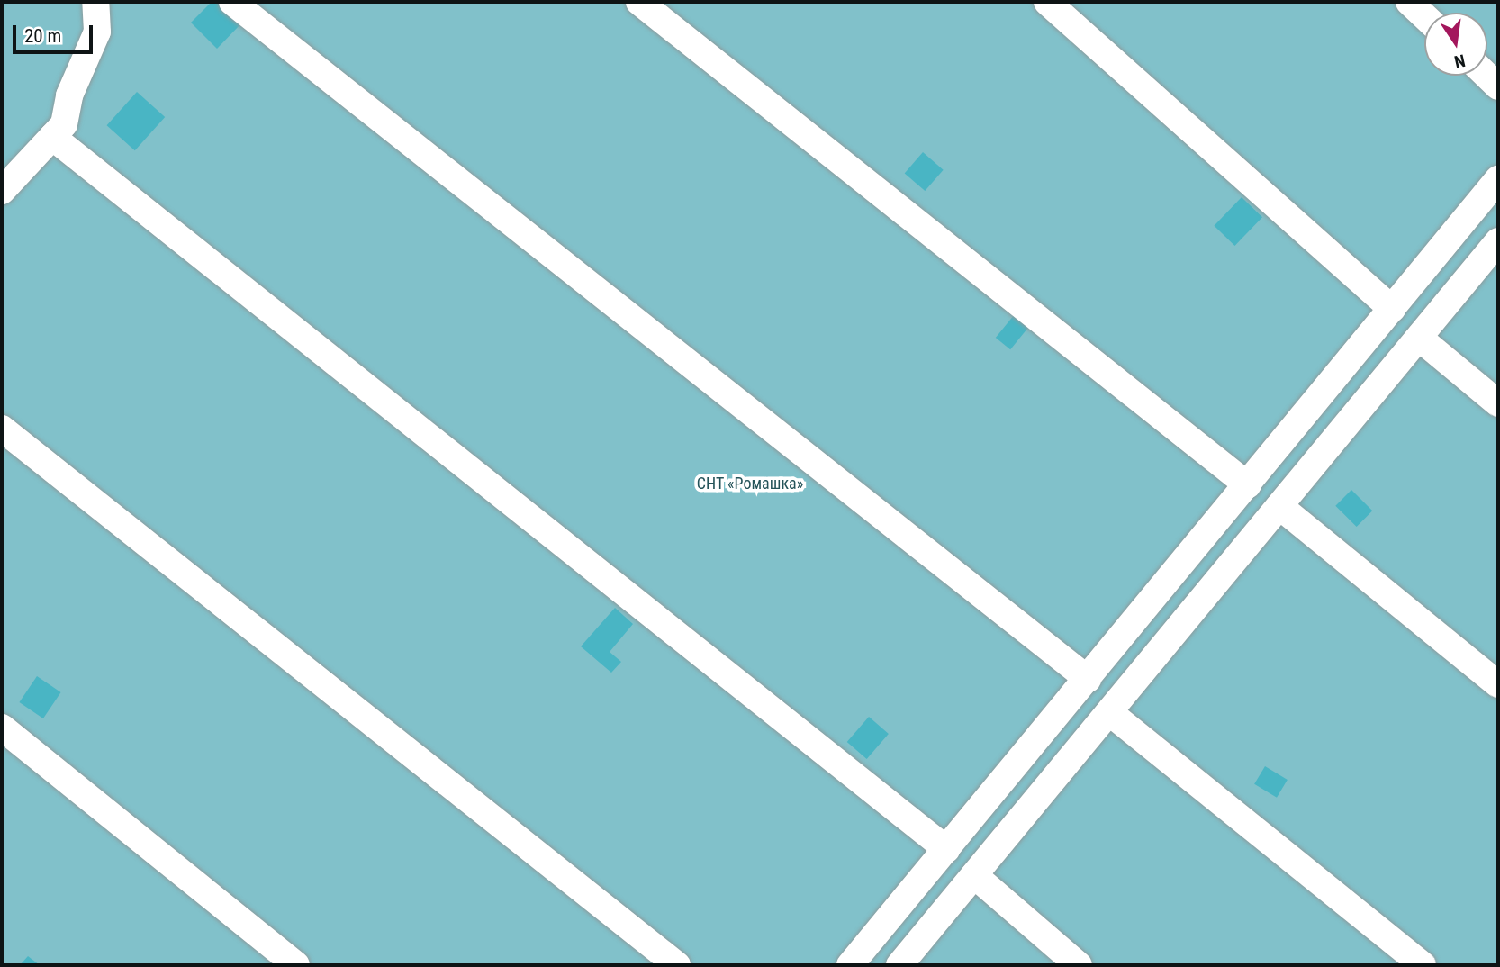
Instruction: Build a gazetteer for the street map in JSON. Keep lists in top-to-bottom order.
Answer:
{
  "parks": ["СНТ «Ромашка»"],
  "scale_bar": "20 m",
  "north": "bottom"
}
